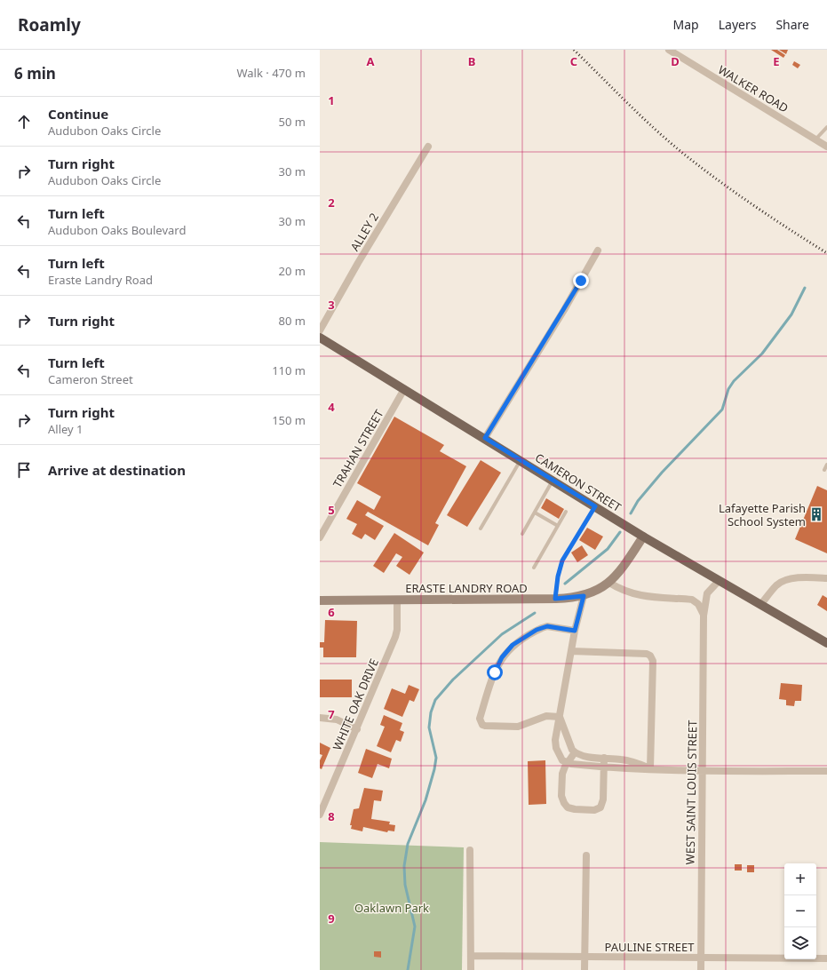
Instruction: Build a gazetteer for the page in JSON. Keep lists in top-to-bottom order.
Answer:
{
  "streets": {
    "main road": ["CAMERON STREET"],
    "street": [
      "WALKER ROAD",
      "ALLEY 2",
      "TRAHAN STREET",
      "ERASTE LANDRY ROAD",
      "WHITE OAK DRIVE",
      "WEST SAINT LOUIS STREET",
      "PAULINE STREET"
    ]
  },
  "crossings": [
    ["TRAHAN STREET", "CAMERON STREET"],
    ["CAMERON STREET", "ERASTE LANDRY ROAD"],
    ["ERASTE LANDRY ROAD", "WHITE OAK DRIVE"],
    ["WEST SAINT LOUIS STREET", "PAULINE STREET"]
  ],
  "parks": ["Oaklawn Park"],
  "places": {
    "building": ["Lafayette Parish School System"]
  },
  "page": {
    "header": "Roamly",
    "nav": ["Map", "Layers", "Share"],
    "heading": ["6 min", "Walk · 470 m"],
    "list": [
      ["Continue", "Audubon Oaks Circle", "50 m"],
      ["Turn right", "Audubon Oaks Circle", "30 m"],
      ["Turn left", "Audubon Oaks Boulevard", "30 m"],
      ["Turn left", "Eraste Landry Road", "20 m"],
      ["Turn right", "80 m"],
      ["Turn left", "Cameron Street", "110 m"],
      ["Turn right", "Alley 1", "150 m"],
      "Arrive at destination"
    ],
    "map_buttons": ["+", "−"]
  },
  "grid": {
    "columns": [
      "A",
      "B",
      "C",
      "D",
      "E"
    ],
    "rows": [
      "1",
      "2",
      "3",
      "4",
      "5",
      "6",
      "7",
      "8",
      "9"
    ]
  }
}
